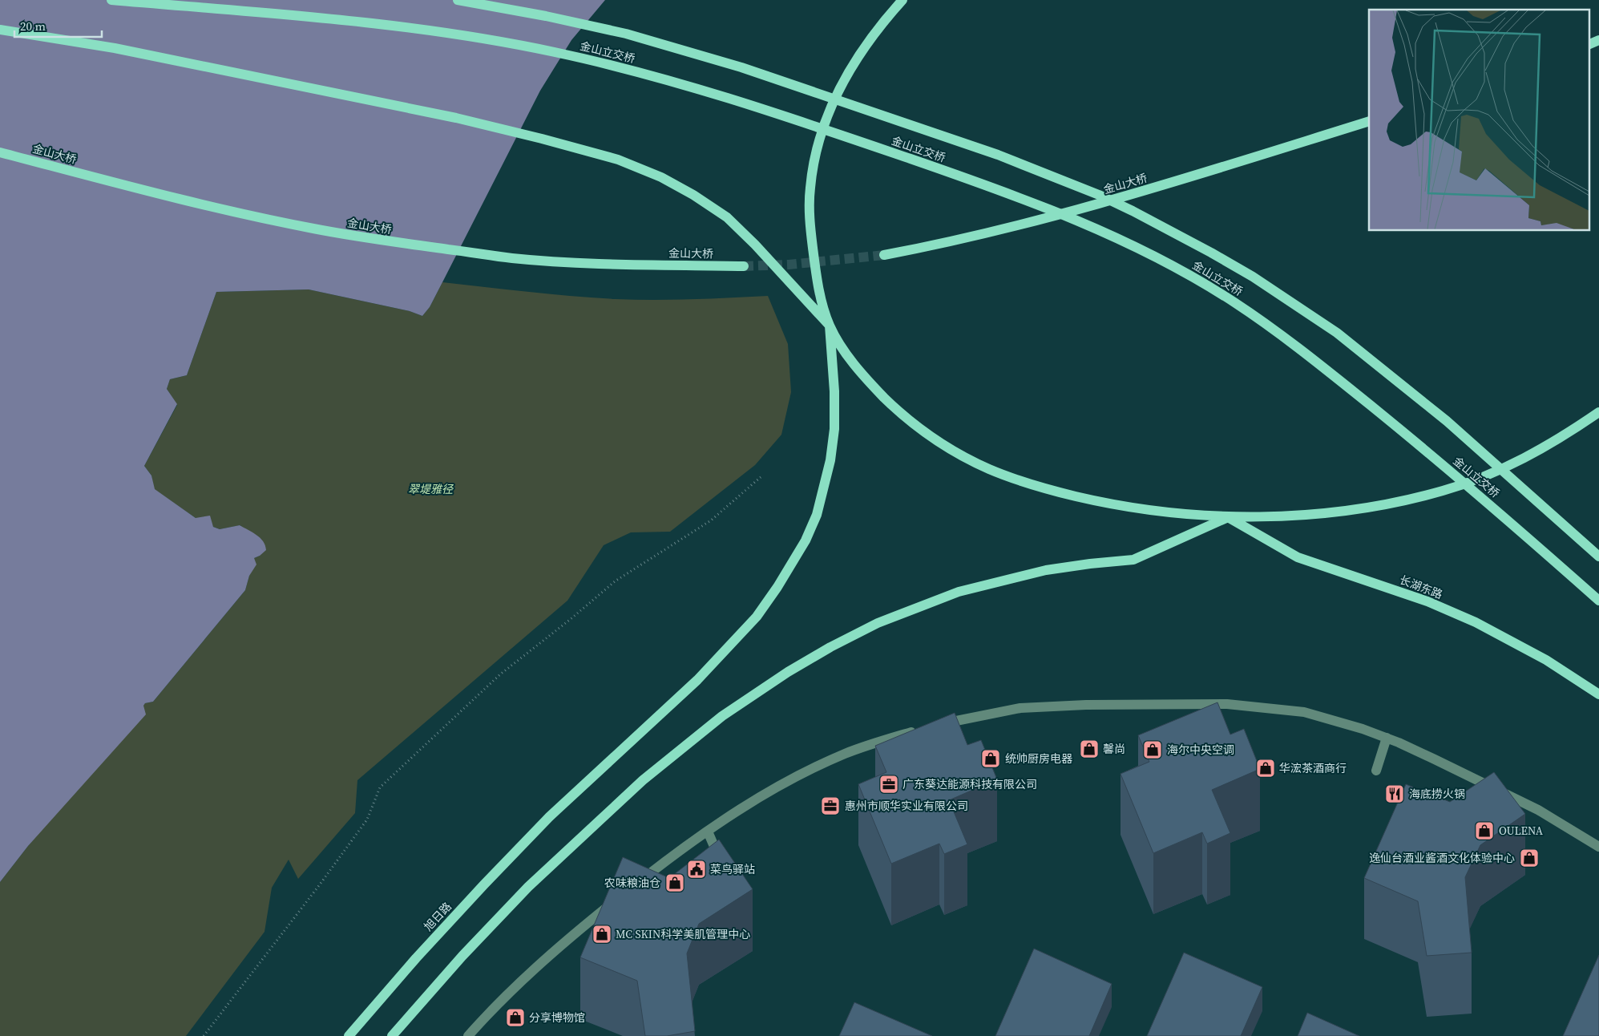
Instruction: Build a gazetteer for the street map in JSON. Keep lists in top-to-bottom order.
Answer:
{
  "streets": {
    "main road": [
      "金山立交桥",
      "金山大桥",
      "长湖东路",
      "旭日路"
    ]
  },
  "parks": ["翠堤雅径"],
  "places": {
    "shop": [
      "馨尚",
      "海尔中央空调",
      "统帅厨房电器",
      "华浤茶酒商行",
      "OULENA",
      "逸仙台酒业酱酒文化体验中心",
      "农味粮油仓",
      "MC SKIN科学美肌管理中心",
      "分享博物馆"
    ],
    "office": ["广东葵达能源科技有限公司", "惠州市顺华实业有限公司"],
    "restaurant": ["海底捞火锅"],
    "public building": ["菜鸟驿站"]
  },
  "scale_bar": "20 m"
}
